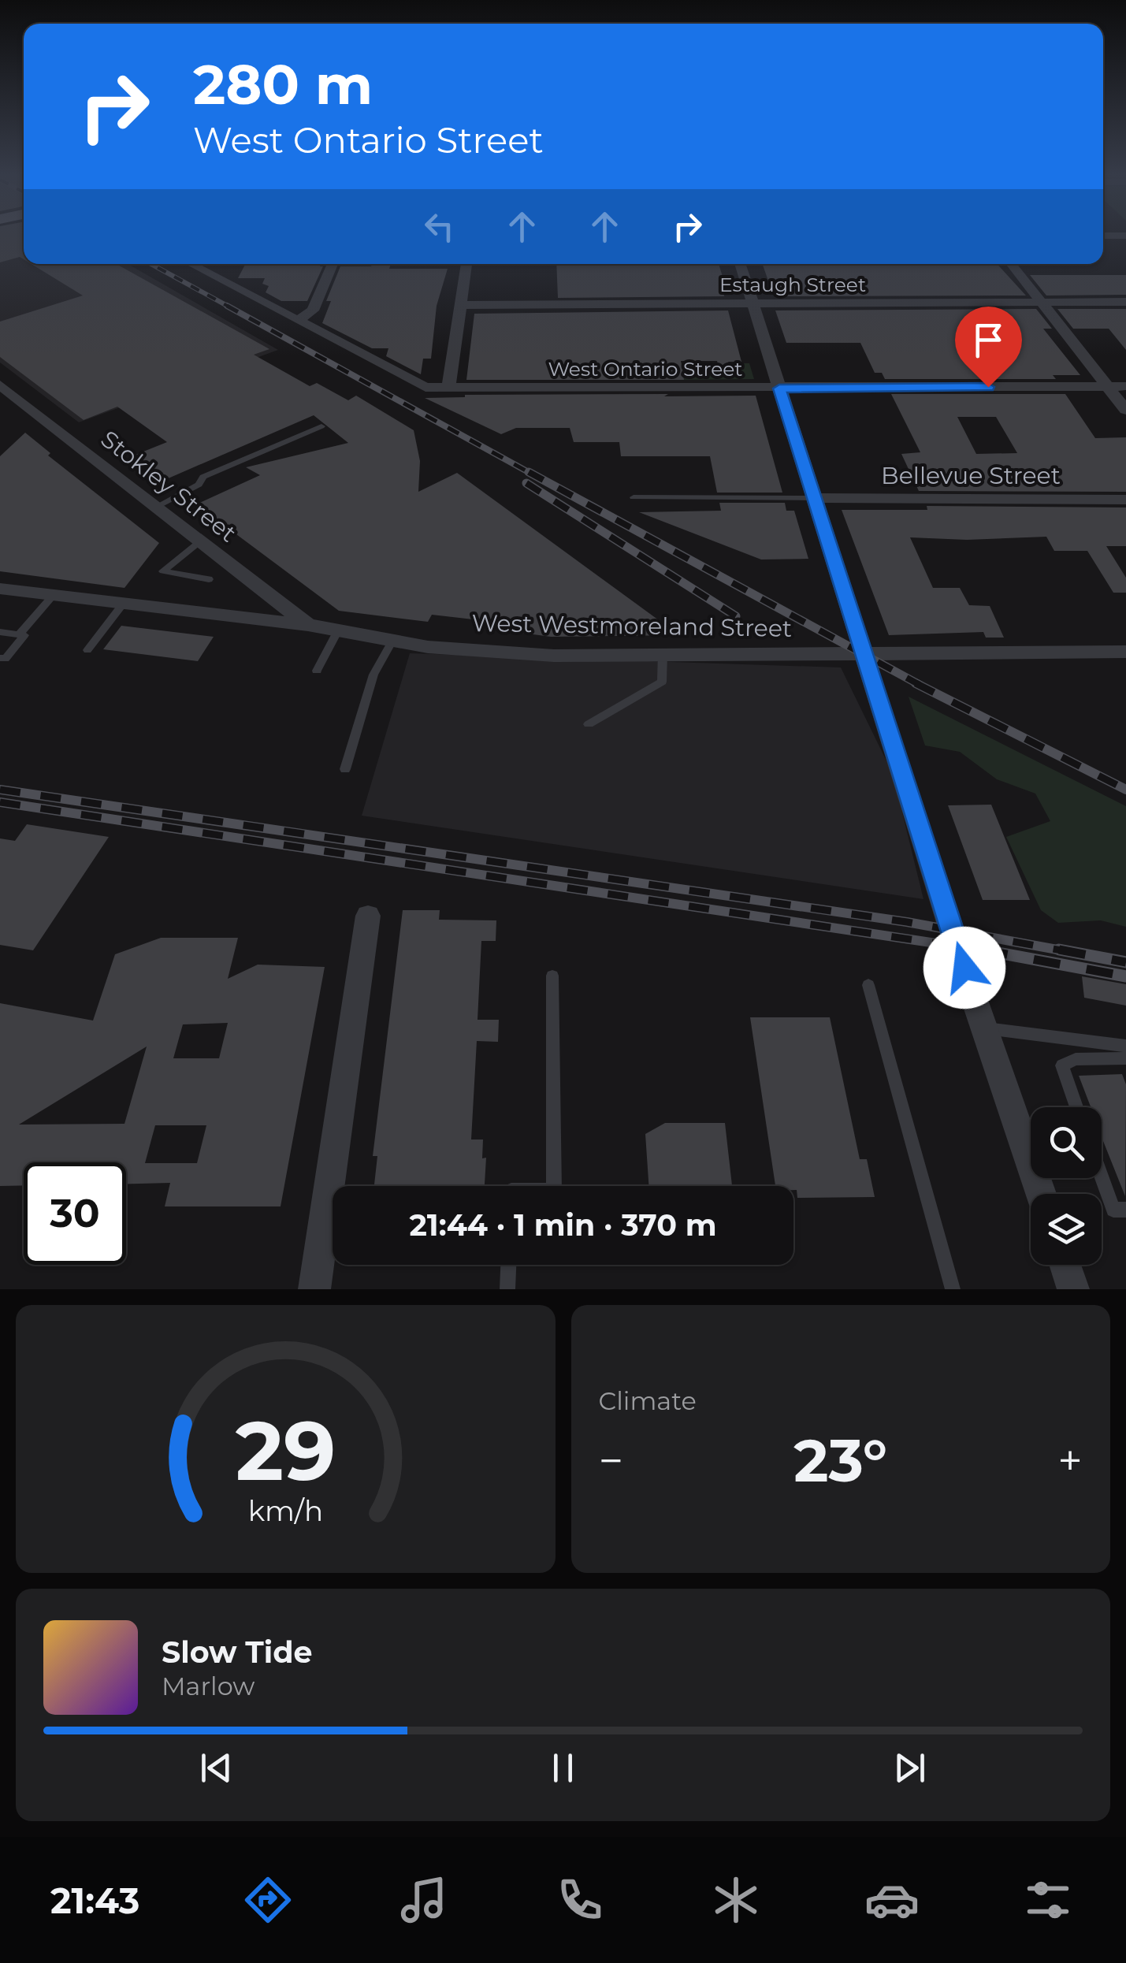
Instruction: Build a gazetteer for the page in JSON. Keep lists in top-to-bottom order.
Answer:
{
  "streets": {
    "street": [
      "Estaugh Street",
      "West Ontario Street",
      "Bellevue Street",
      "Stokley Street",
      "West Westmoreland Street"
    ]
  },
  "crossings": [
    ["Stokley Street", "West Westmoreland Street"]
  ],
  "page": {
    "turn": ["280 m", "West Ontario Street"],
    "limit": "30",
    "trip": "21:44 · 1 min · 370 m",
    "tile": "Climate",
    "heat": ["−", "23°", "+"],
    "song": ["Slow Tide", "Marlow"],
    "tabs": "21:43",
    "gauge": ["29", "km/h"]
  }
}
